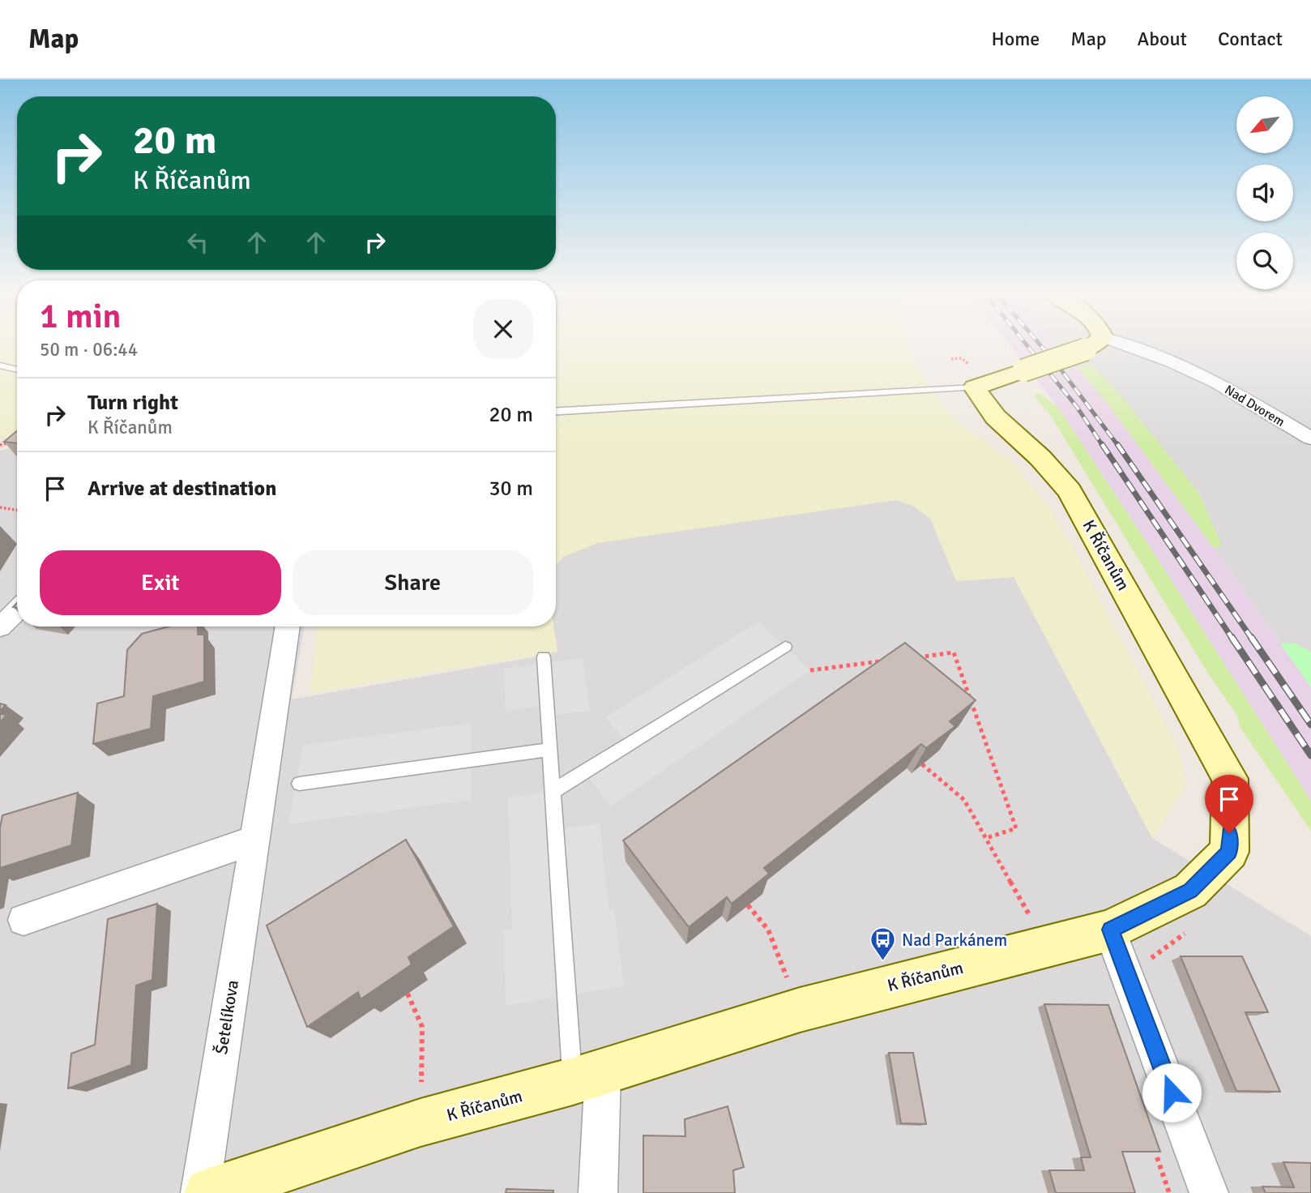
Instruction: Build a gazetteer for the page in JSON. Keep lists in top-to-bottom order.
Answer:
{
  "streets": {
    "street": ["Nad Dvorem", "K Říčanům", "Šetelíkova"]
  },
  "places": {
    "bus stop": ["Nad Parkánem"]
  },
  "north": "bottom left",
  "page": {
    "header": "Map",
    "nav": [
      "Home",
      "Map",
      "About",
      "Contact"
    ],
    "turn": ["20 m", "K Říčanům"],
    "heading": ["1 min", "50 m · 06:44"],
    "list": [
      {
        "name": "Turn right",
        "note": "K Říčanům",
        "value": "20 m"
      },
      {
        "name": "Arrive at destination",
        "value": "30 m"
      }
    ],
    "buttons": ["Exit", "Share"]
  }
}
